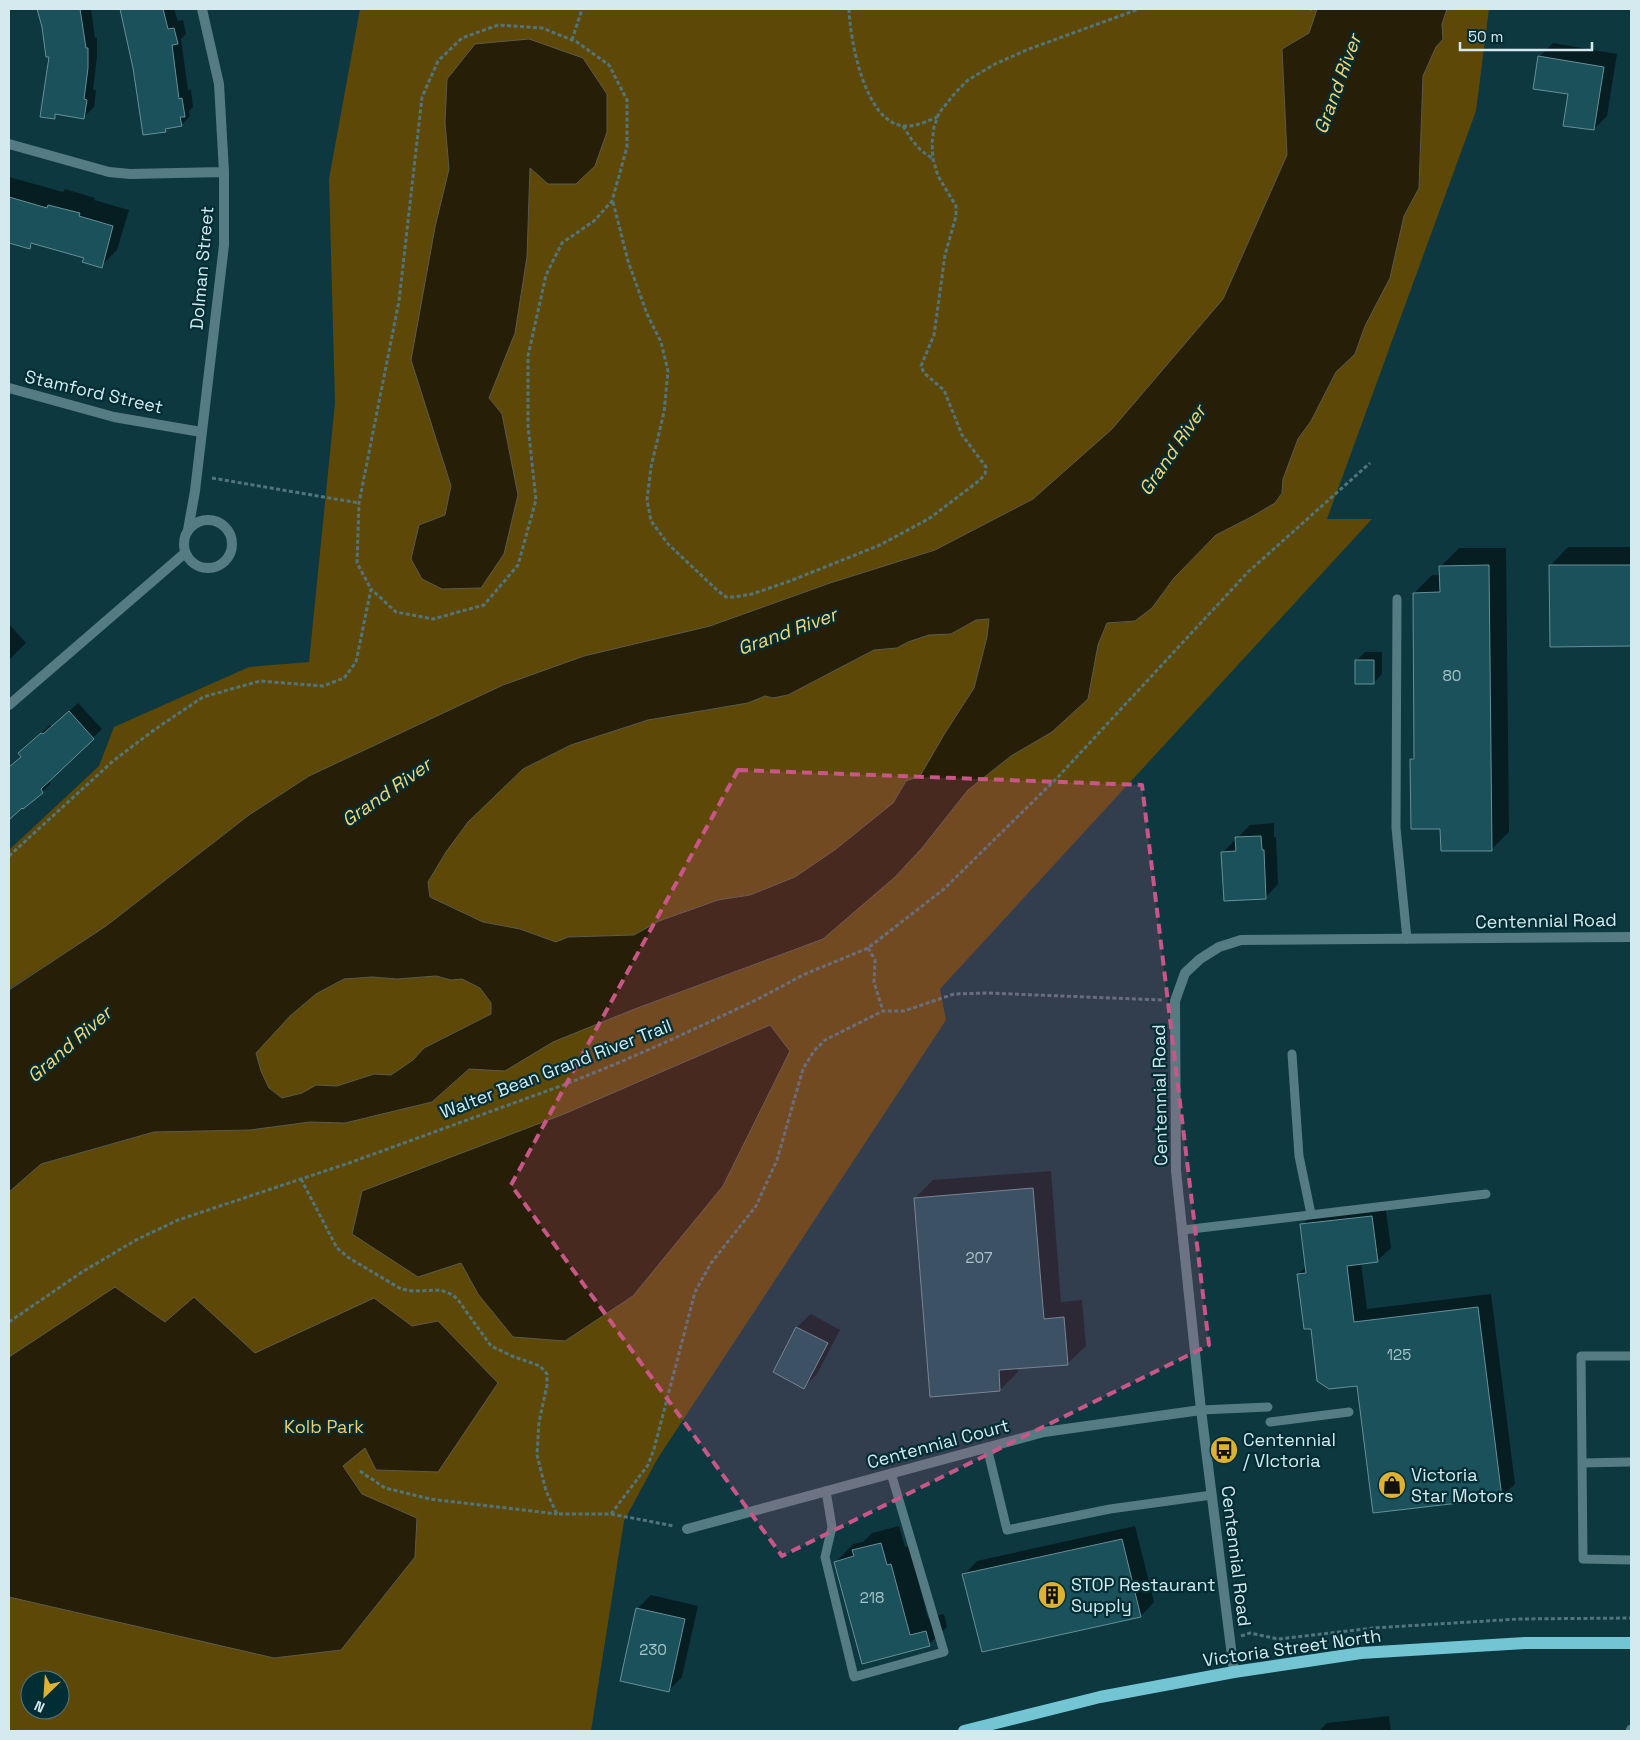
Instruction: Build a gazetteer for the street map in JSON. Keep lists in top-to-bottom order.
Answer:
{
  "streets": {
    "main road": ["Victoria Street North"],
    "street": [
      "Dolman Street",
      "Stamford Street",
      "Centennial Road",
      "Centennial Court"
    ],
    "path": ["Walter Bean Grand River Trail"]
  },
  "crossings": [
    ["Dolman Street", "Stamford Street"],
    ["Centennial Road", "Centennial Court"],
    ["Centennial Road", "Victoria Street North"]
  ],
  "water": ["Grand River"],
  "parks": ["Kolb Park"],
  "places": {
    "bus stop": ["Centennial / VIctoria"],
    "shop": ["Victoria Star Motors"],
    "building": ["STOP Restaurant Supply"]
  },
  "house_numbers": [
    "80",
    "207",
    "125",
    "218",
    "230"
  ],
  "scale_bar": "50 m",
  "north": "bottom left"
}
